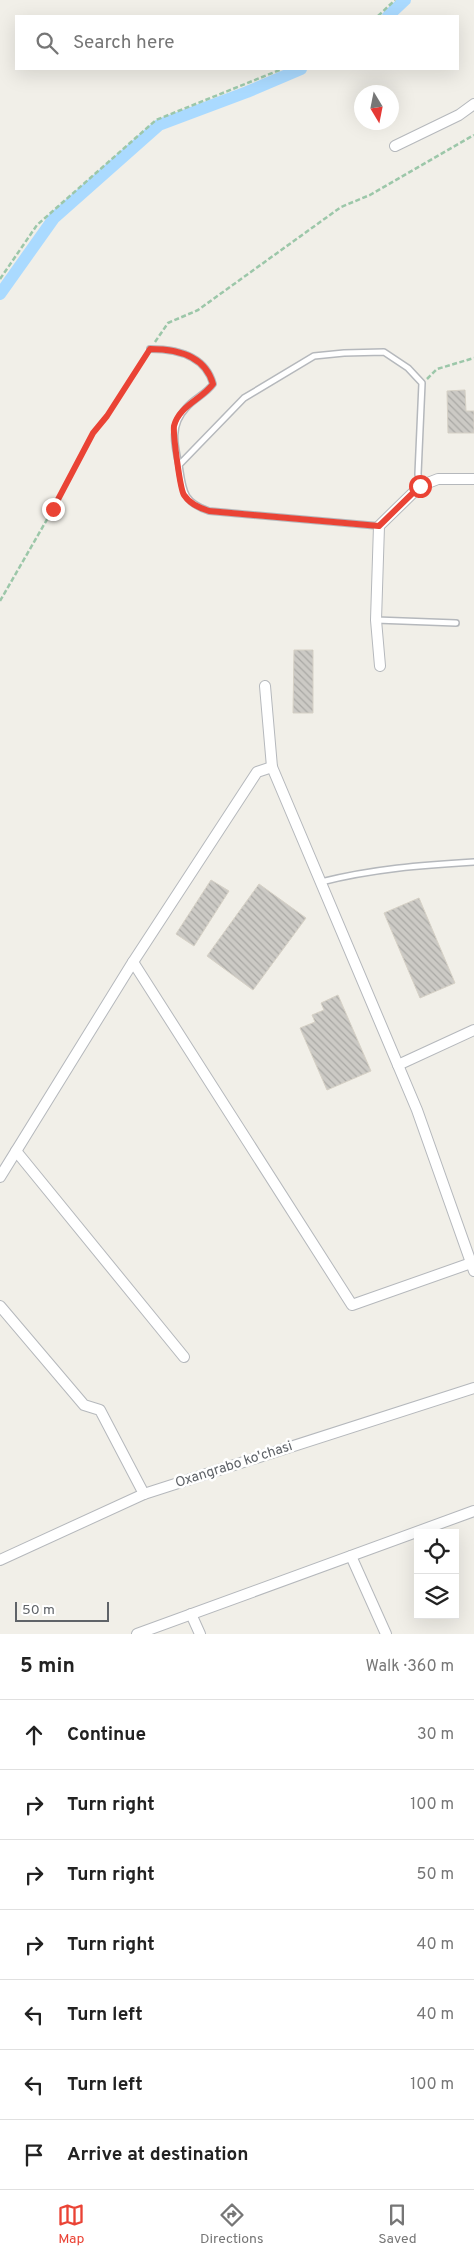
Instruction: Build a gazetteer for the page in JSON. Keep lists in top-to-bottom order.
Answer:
{
  "streets": {
    "street": ["Oxangrabo ko'chasi"]
  },
  "scale_bar": "50 m",
  "north": "bottom",
  "page": {
    "search": "Search here",
    "scale": "50 m",
    "heading": ["5 min", "Walk · 360 m"],
    "list": [
      ["Continue", "30 m"],
      ["Turn right", "100 m"],
      ["Turn right", "50 m"],
      ["Turn right", "40 m"],
      ["Turn left", "40 m"],
      ["Turn left", "100 m"],
      "Arrive at destination"
    ],
    "nav": ["Map", "Directions", "Saved"]
  }
}
